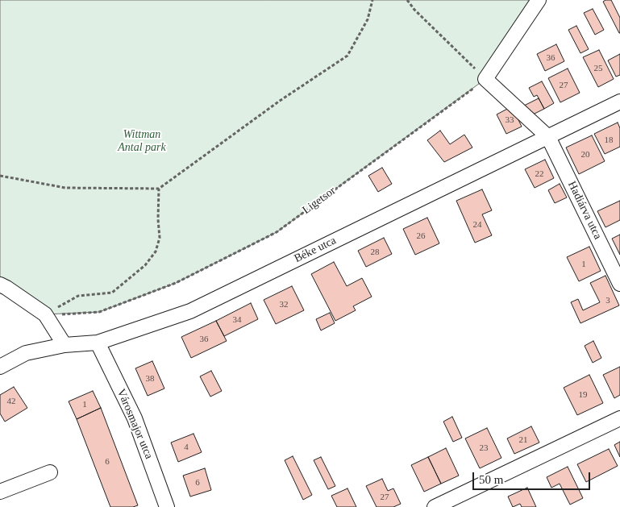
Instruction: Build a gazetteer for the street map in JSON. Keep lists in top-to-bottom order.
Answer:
{
  "streets": {
    "street": ["Hadiárva utca", "Béke utca", "Városmajor utca"],
    "path": ["Ligetsor"]
  },
  "crossings": [
    ["Hadiárva utca", "Béke utca"],
    ["Béke utca", "Városmajor utca"]
  ],
  "parks": ["Wittman Antal park"],
  "house_numbers": [
    "36",
    "25",
    "27",
    "33",
    "18",
    "20",
    "22",
    "24",
    "26",
    "28",
    "1",
    "3",
    "32",
    "34",
    "36",
    "38",
    "19",
    "42",
    "1",
    "21",
    "4",
    "23",
    "6",
    "6",
    "27"
  ],
  "scale_bar": "50 m"
}
